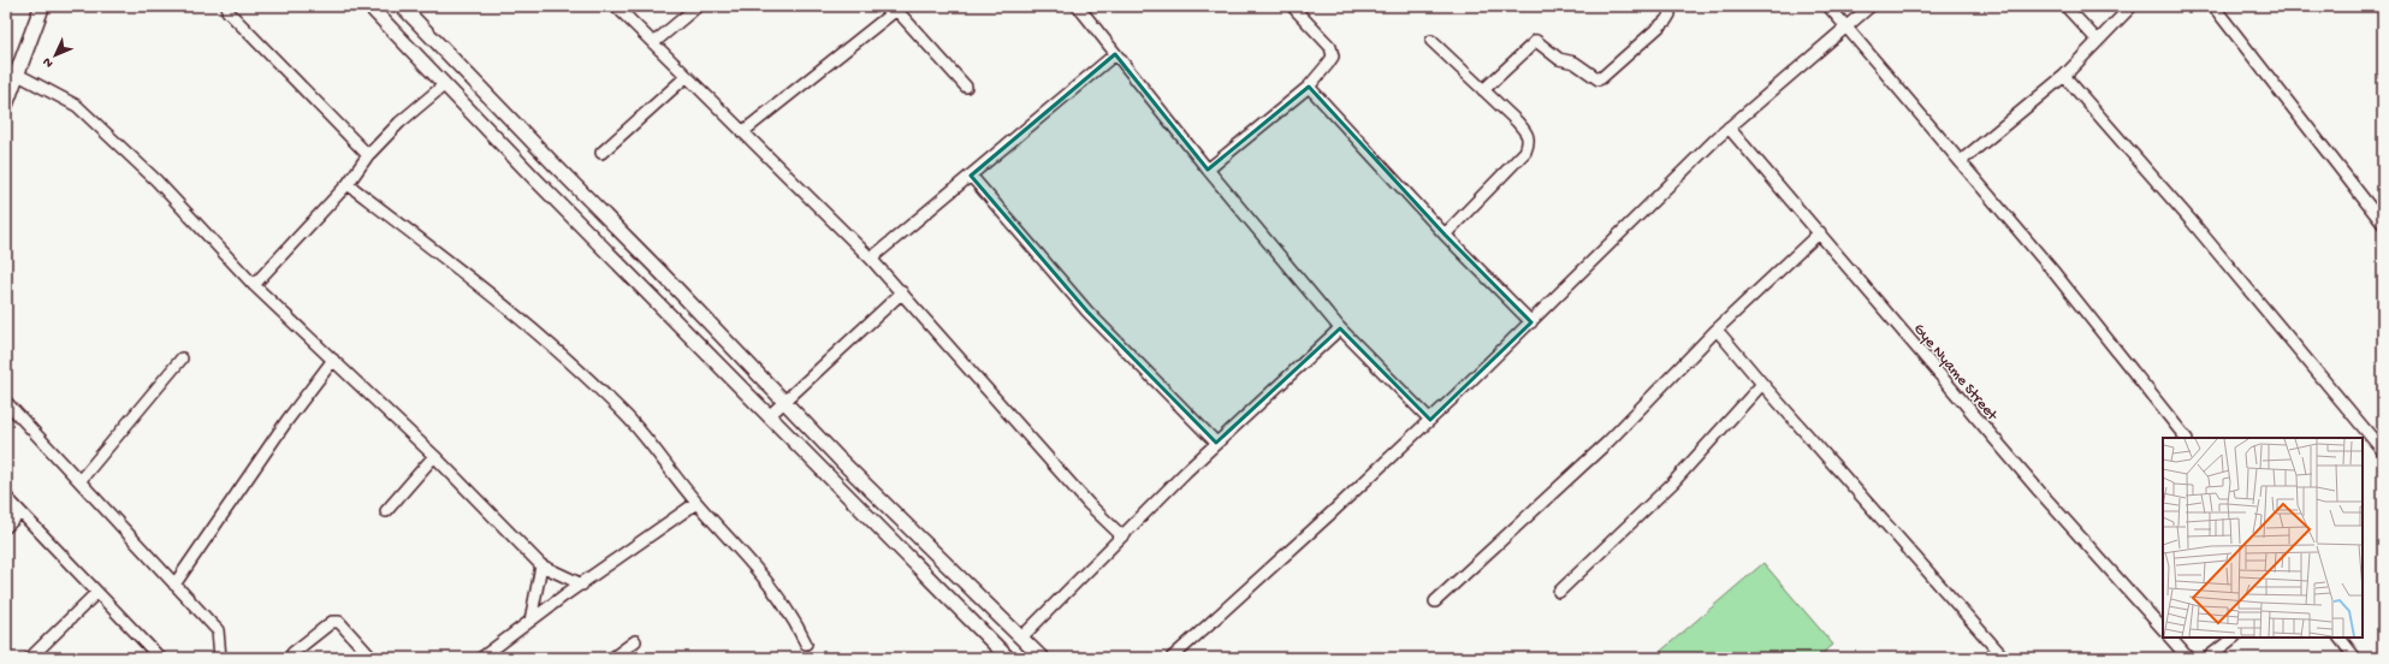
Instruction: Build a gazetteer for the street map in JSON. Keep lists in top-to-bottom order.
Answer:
{
  "streets": {
    "street": ["Gye Nyame Street"]
  },
  "north": "bottom left"
}
